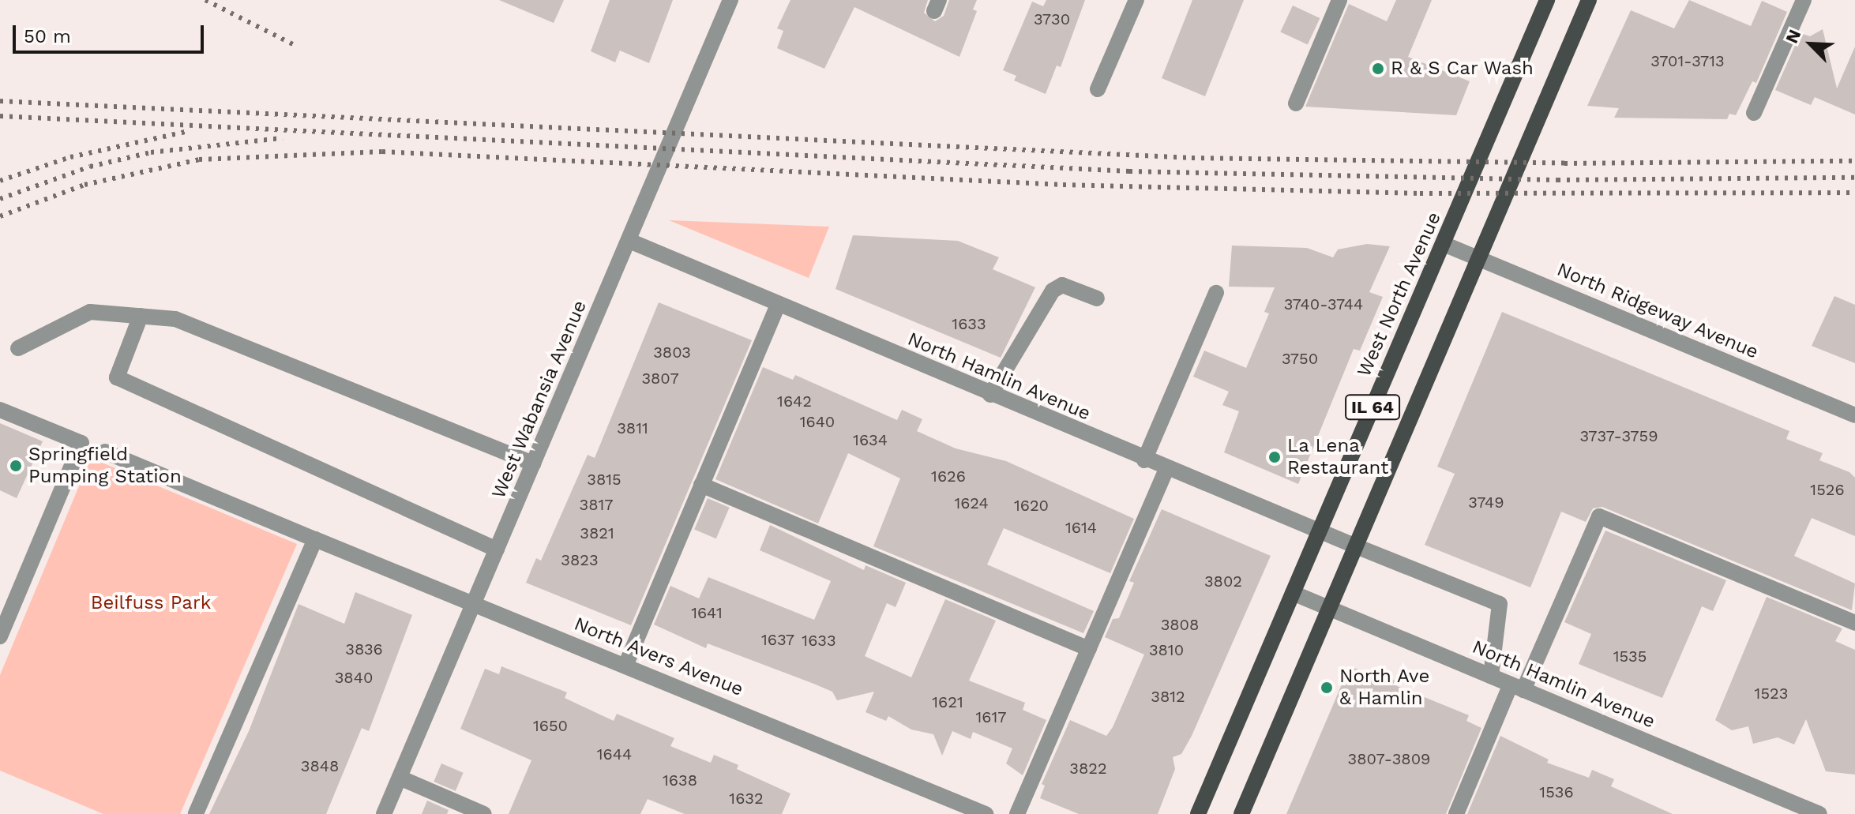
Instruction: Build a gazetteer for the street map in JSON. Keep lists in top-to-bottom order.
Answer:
{
  "streets": {
    "main road": ["West North Avenue", "IL 64"],
    "street": [
      "North Ridgeway Avenue",
      "North Hamlin Avenue",
      "West Wabansia Avenue",
      "North Avers Avenue"
    ]
  },
  "crossings": [
    ["West North Avenue", "North Ridgeway Avenue"],
    ["West North Avenue", "North Hamlin Avenue"],
    ["North Ridgeway Avenue", "IL 64"],
    ["North Hamlin Avenue", "West Wabansia Avenue"],
    ["North Hamlin Avenue", "IL 64"],
    ["West Wabansia Avenue", "North Avers Avenue"]
  ],
  "parks": ["Beilfuss Park"],
  "places": [
    "R & S Car Wash",
    "La Lena Restaurant",
    "Springfield Pumping Station",
    "North Ave & Hamlin"
  ],
  "house_numbers": [
    "3730",
    "3701-3713",
    "3740-3744",
    "1633",
    "3803",
    "3750",
    "3807",
    "1642",
    "1640",
    "3811",
    "3737-3759",
    "1634",
    "1626",
    "3815",
    "1526",
    "3749",
    "1624",
    "3817",
    "1620",
    "1614",
    "3821",
    "3823",
    "3802",
    "1641",
    "3808",
    "1637",
    "1633",
    "3836",
    "3810",
    "1535",
    "3840",
    "1523",
    "3812",
    "1621",
    "1617",
    "1650",
    "1644",
    "3807-3809",
    "3848",
    "3822",
    "1638",
    "1536",
    "1632"
  ],
  "scale_bar": "50 m",
  "north": "top left"
}
